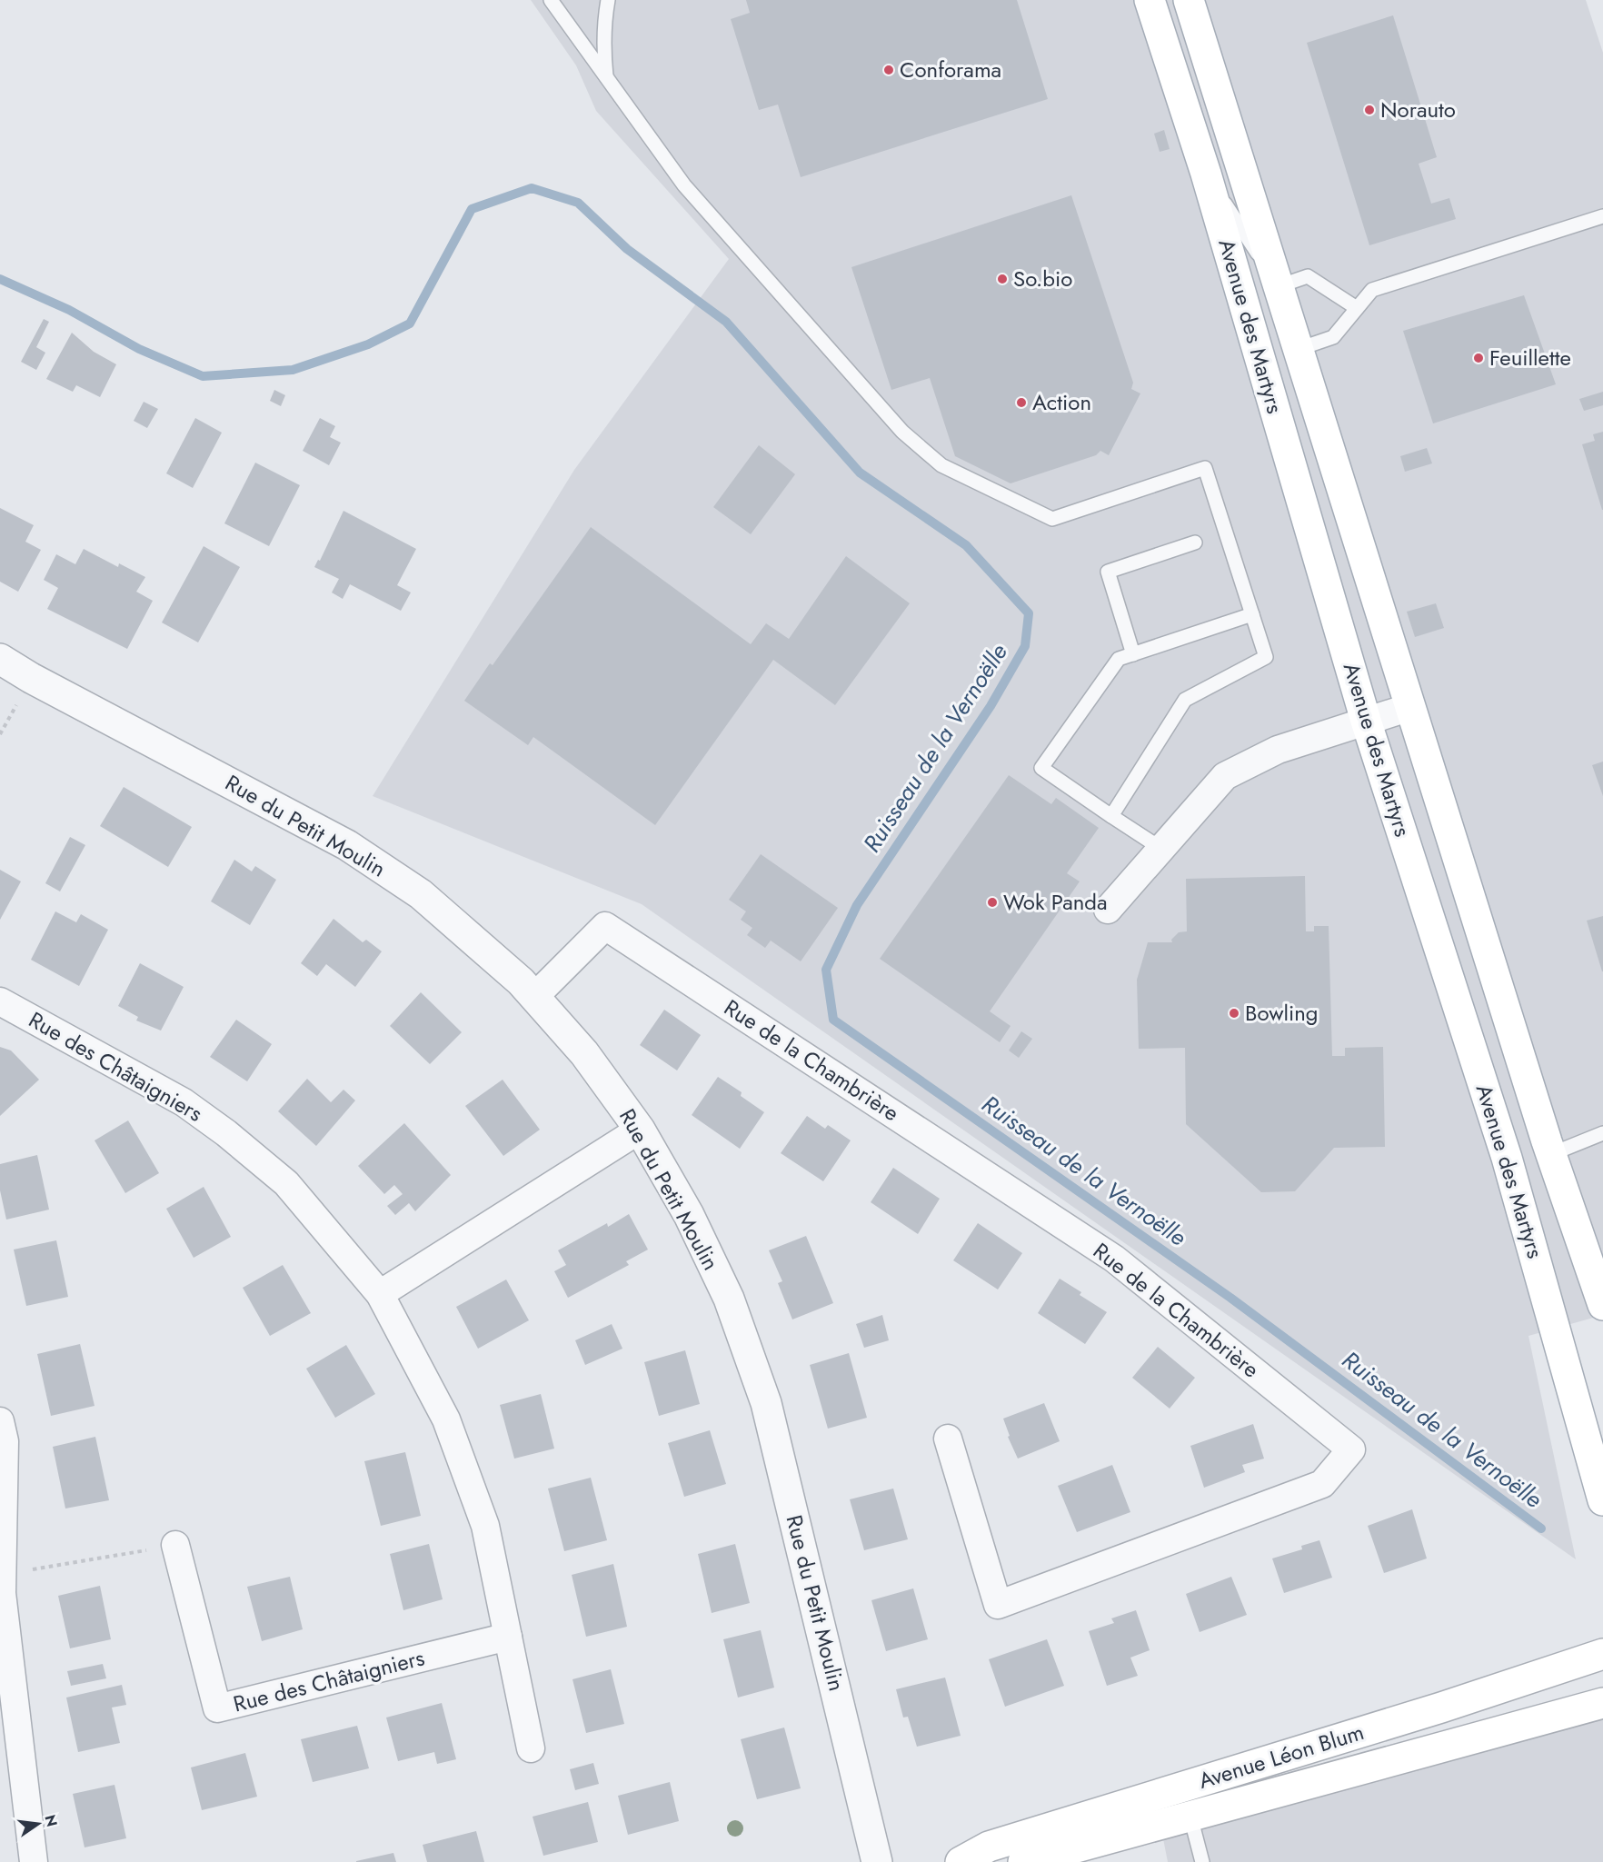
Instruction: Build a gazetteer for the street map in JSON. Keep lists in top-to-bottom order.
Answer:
{
  "streets": {
    "main road": ["Avenue des Martyrs", "Avenue Léon Blum"],
    "street": ["Rue du Petit Moulin", "Rue de la Chambrière", "Rue des Châtaigniers"]
  },
  "crossings": [
    ["Rue du Petit Moulin", "Rue de la Chambrière"]
  ],
  "water": ["Ruisseau de la Vernoëlle"],
  "places": [
    "Conforama",
    "Norauto",
    "So.bio",
    "Feuillette",
    "Action",
    "Wok Panda",
    "Bowling"
  ],
  "north": "right"
}
